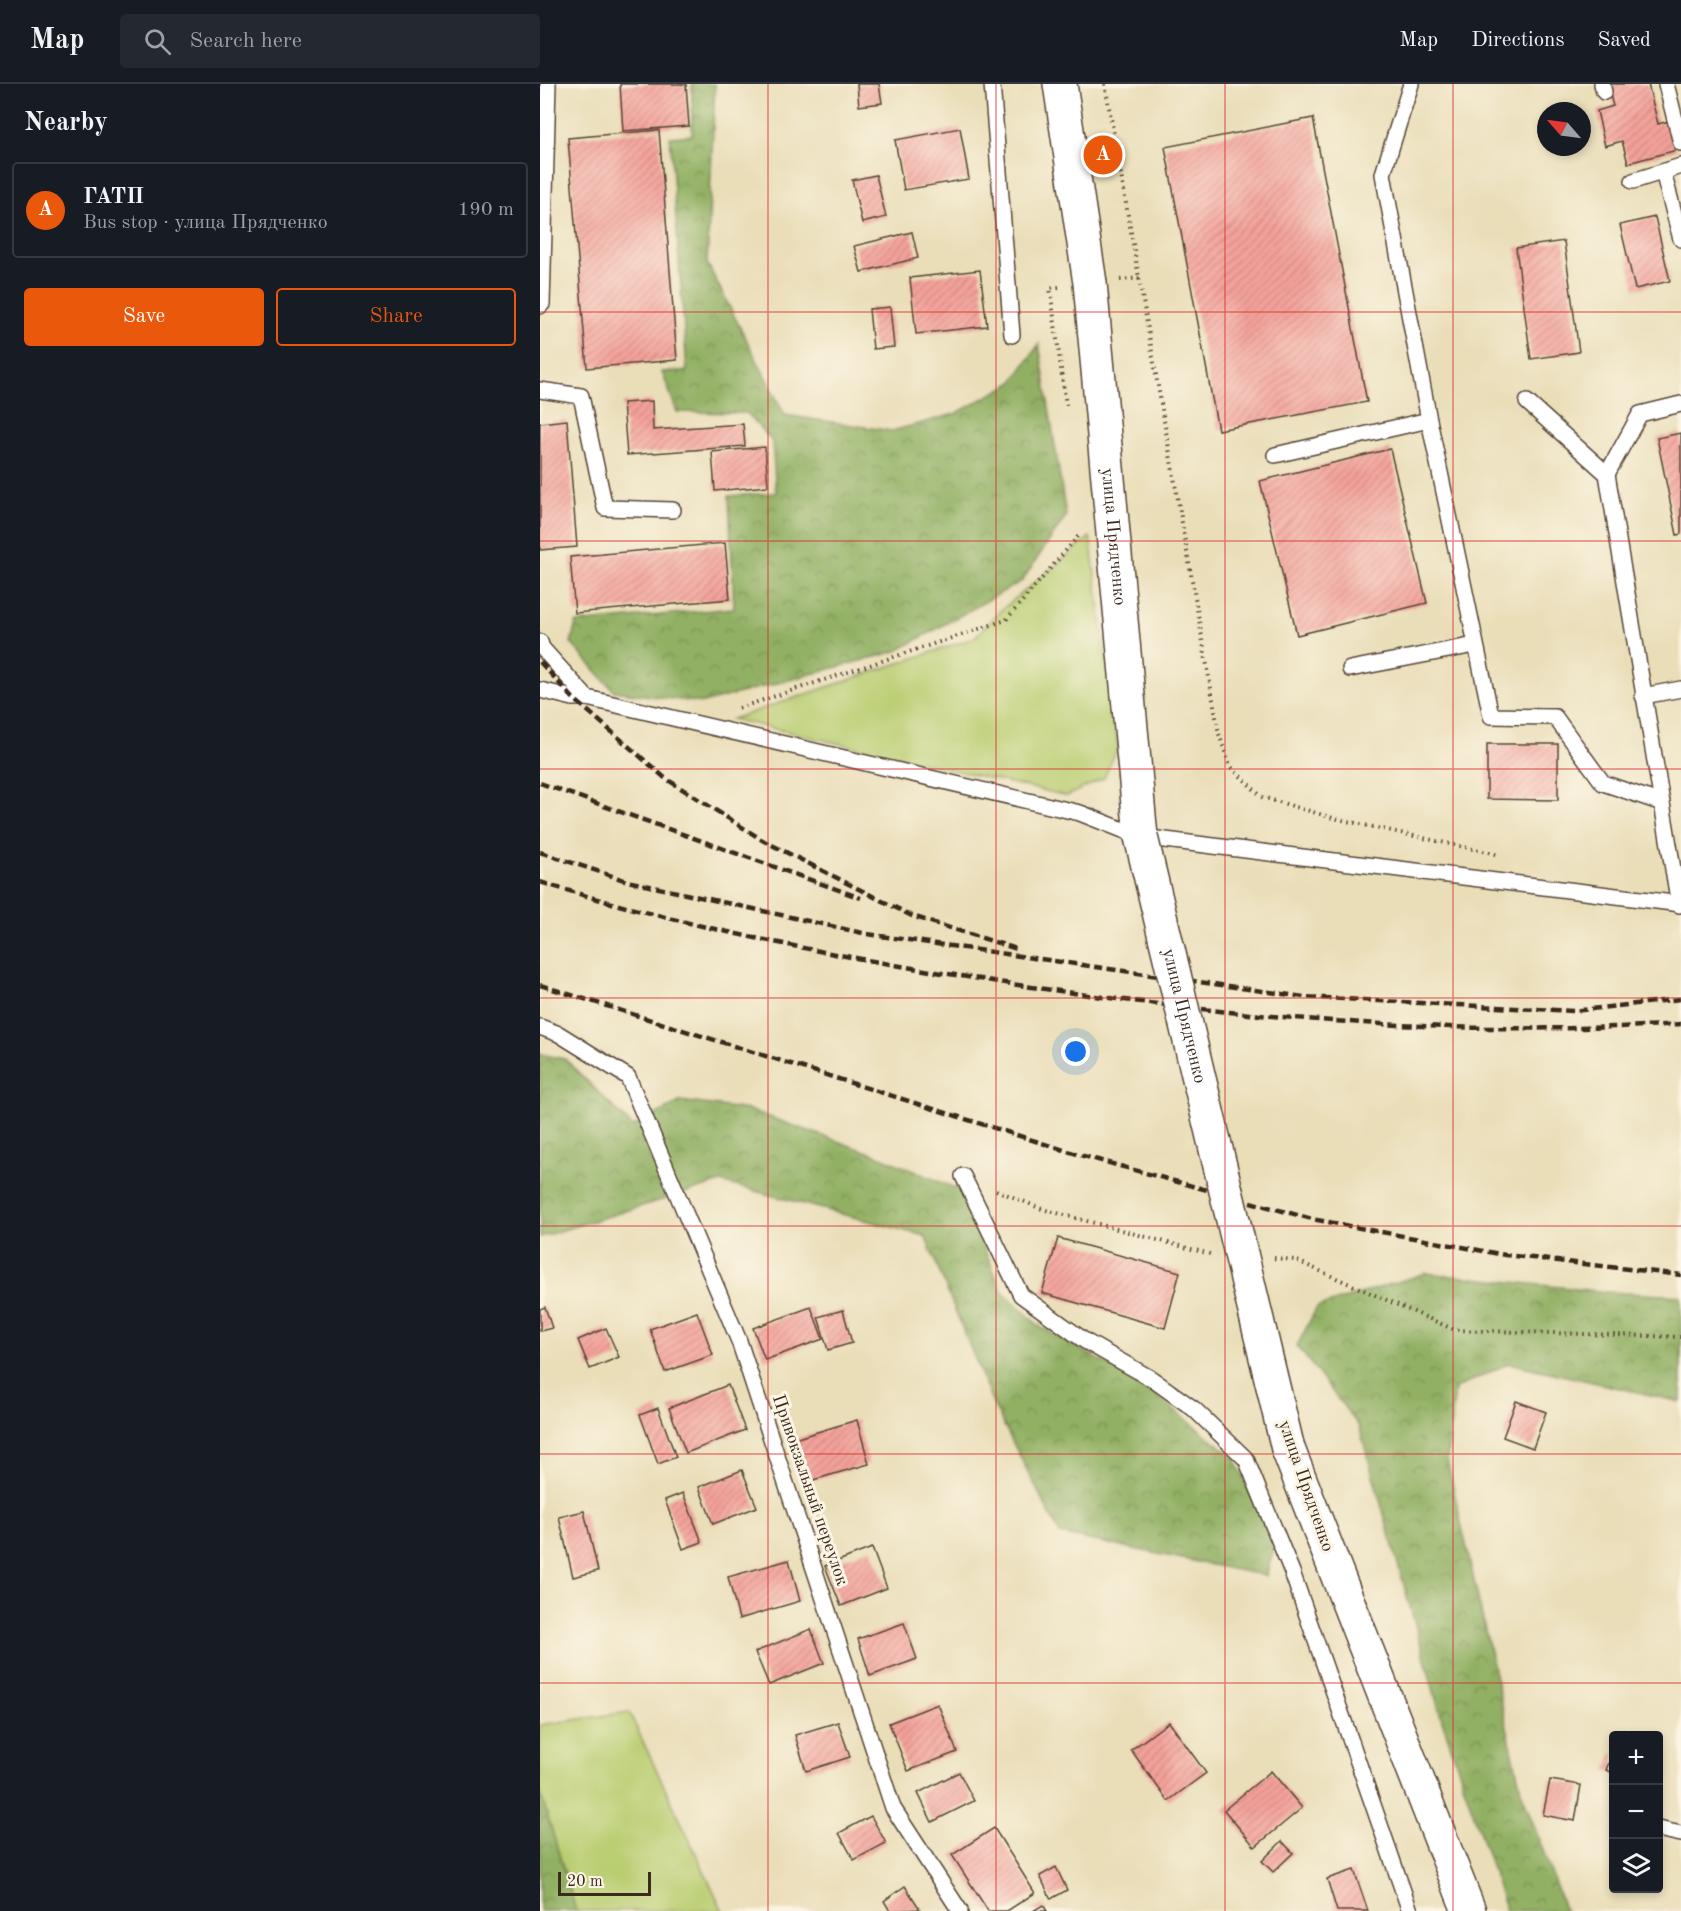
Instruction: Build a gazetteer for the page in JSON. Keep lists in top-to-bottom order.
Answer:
{
  "streets": {
    "main road": ["улица Прядченко"],
    "lane": ["Привокзальный переулок"]
  },
  "scale_bar": "20 m",
  "north": "top left",
  "page": {
    "header": "Map",
    "search": "Search here",
    "nav": ["Map", "Directions", "Saved"],
    "heading": "Nearby",
    "pins": "A",
    "list": [
      {
        "mark": "A",
        "name": "ГАТП",
        "note": "Bus stop · улица Прядченко",
        "value": "190 m"
      }
    ],
    "buttons": ["Save", "Share"],
    "map_buttons": ["+", "−"],
    "scale": "20 m"
  }
}
